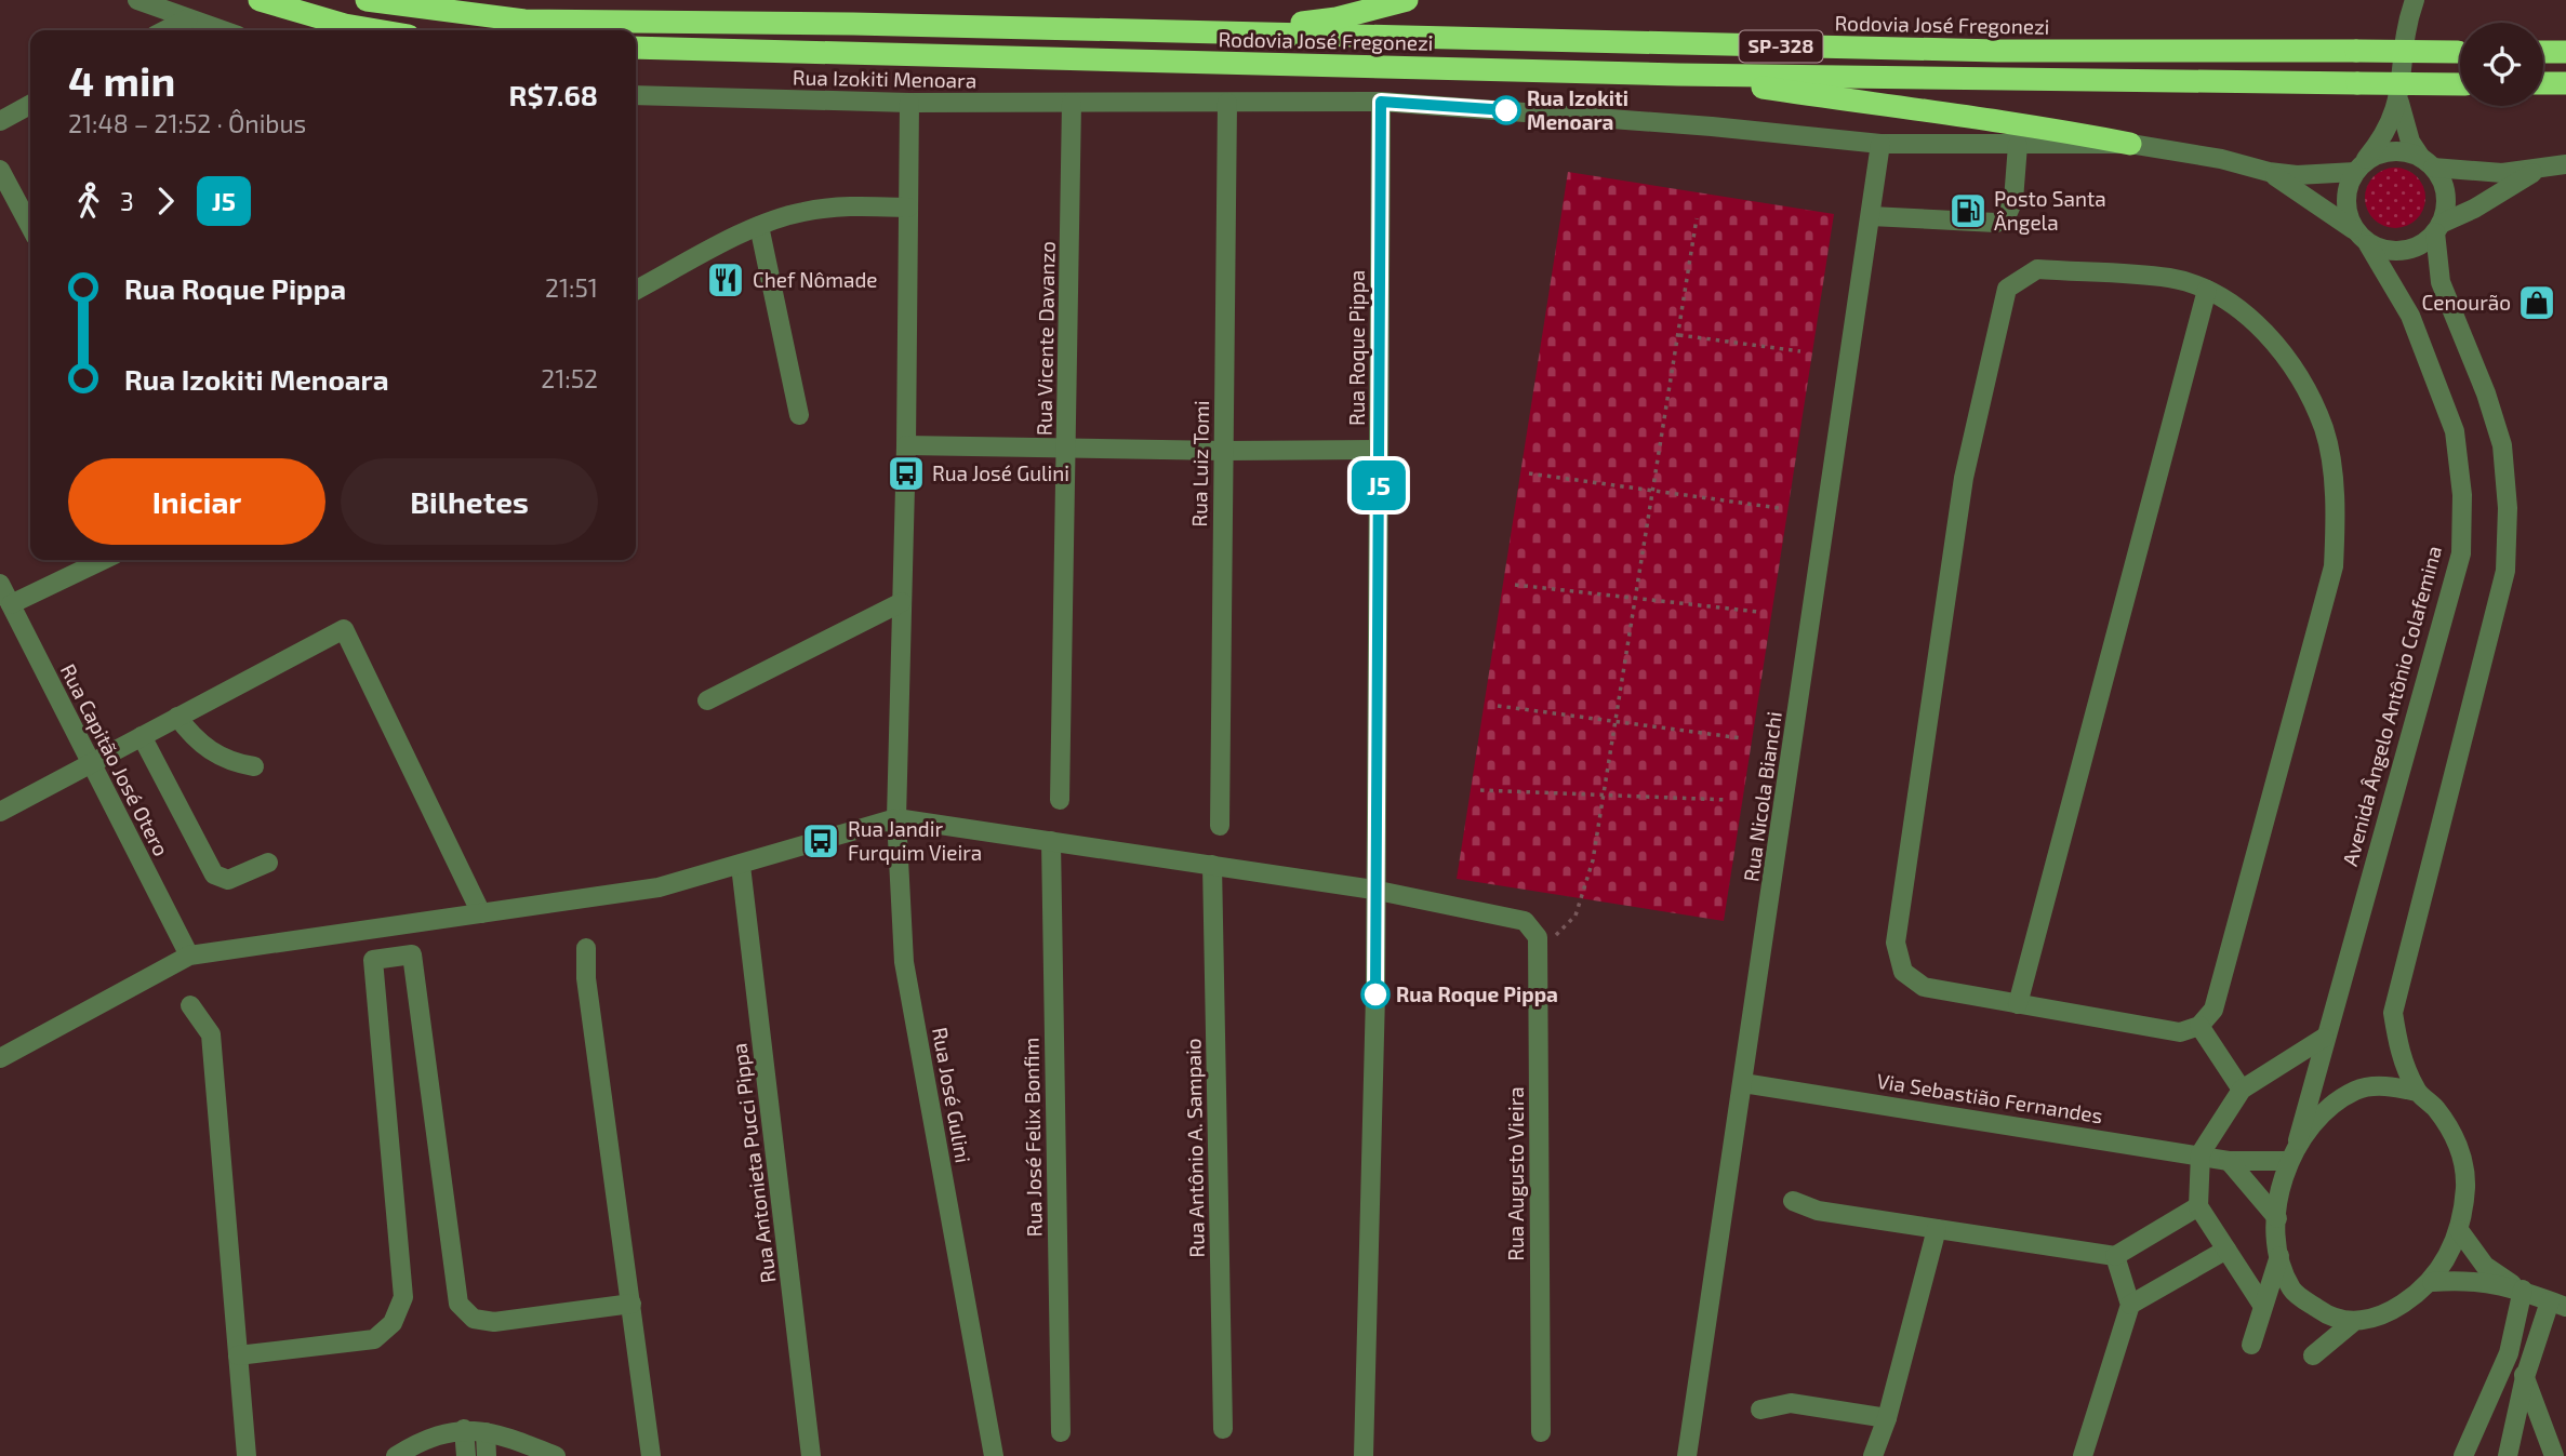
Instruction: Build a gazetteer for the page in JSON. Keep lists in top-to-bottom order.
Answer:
{
  "streets": {
    "highway": ["Rodovia José Fregonezi", "SP-328"],
    "street": [
      "Rua Izokiti Menoara",
      "Rua Vicente Davanzo",
      "Rua Roque Pippa",
      "Rua Luiz Tomi",
      "Avenida Ângelo Antônio Colafemina",
      "Rua Capitão José Otero",
      "Rua Nicola Bianchi",
      "Rua José Gulini",
      "Via Sebastião Fernandes",
      "Rua José Felix Bonfim",
      "Rua Antônio A. Sampaio",
      "Rua Antonieta Pucci Pippa",
      "Rua Augusto Vieira"
    ]
  },
  "crossings": [
    ["Rua Izokiti Menoara", "Rua Vicente Davanzo"],
    ["Rua Izokiti Menoara", "Rua Roque Pippa"],
    ["Rua Izokiti Menoara", "Rua Luiz Tomi"],
    ["Rua Izokiti Menoara", "Avenida Ângelo Antônio Colafemina"],
    ["Rua Izokiti Menoara", "Rua Nicola Bianchi"],
    ["Rua Izokiti Menoara", "Rua José Gulini"],
    ["Rua Roque Pippa", "Rua Augusto Vieira"],
    ["Avenida Ângelo Antônio Colafemina", "Via Sebastião Fernandes"],
    ["Rua Nicola Bianchi", "Via Sebastião Fernandes"]
  ],
  "places": {
    "other": ["Rua Izokiti Menoara", "Rua Roque Pippa"],
    "fuel station": ["Posto Santa Ângela"],
    "restaurant": ["Chef Nômade"],
    "shop": ["Cenourão"],
    "bus stop": ["Rua José Gulini", "Rua Jandir Furquim Vieira"]
  },
  "lines": ["bus line J5"],
  "page": {
    "on_map": "J5",
    "heading": ["4 min", "21:48 – 21:52 · Ônibus", "R$7.68"],
    "legs": ["3", "J5"],
    "list": [
      {
        "name": "Rua Roque Pippa",
        "value": "21:51"
      },
      {
        "name": "Rua Izokiti Menoara",
        "value": "21:52"
      }
    ],
    "buttons": ["Iniciar", "Bilhetes"]
  }
}
